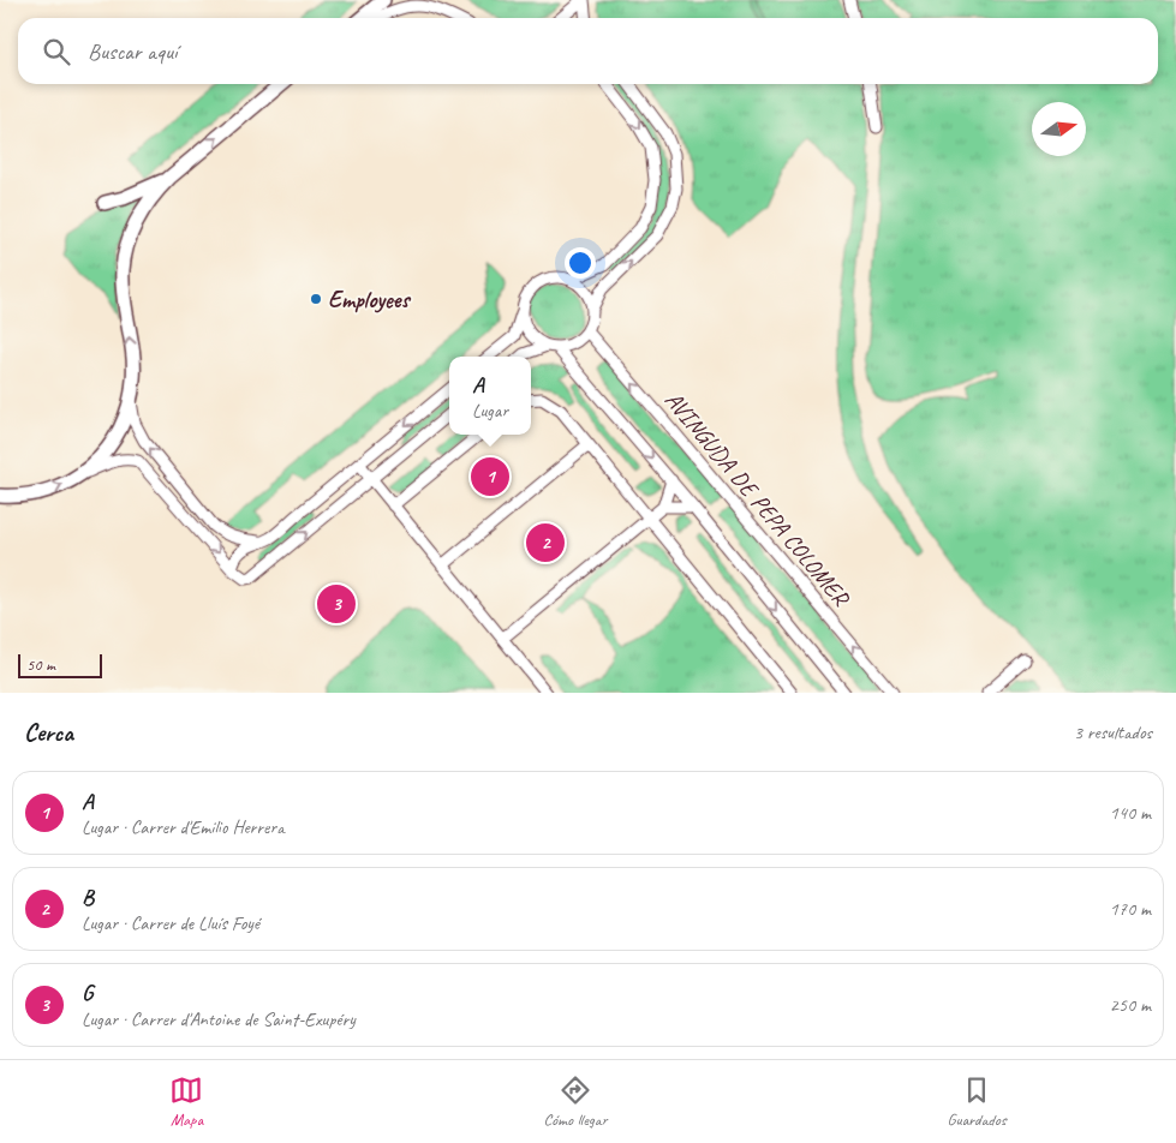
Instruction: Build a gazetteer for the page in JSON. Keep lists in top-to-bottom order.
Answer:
{
  "streets": {
    "street": ["AVINGUDA DE PEPA COLOMER"]
  },
  "places": ["Employees"],
  "scale_bar": "50 m",
  "north": "right",
  "page": {
    "search": "Buscar aquí",
    "popup": ["A", "Lugar"],
    "pins": ["1", "2", "3"],
    "scale": "50 m",
    "heading": ["Cerca", "3 resultados"],
    "list": [
      {
        "mark": "1",
        "name": "A",
        "note": "Lugar · Carrer d'Emilio Herrera",
        "value": "140 m"
      },
      {
        "mark": "2",
        "name": "B",
        "note": "Lugar · Carrer de Lluís Foyé",
        "value": "170 m"
      },
      {
        "mark": "3",
        "name": "G",
        "note": "Lugar · Carrer d'Antoine de Saint-Exupéry",
        "value": "250 m"
      }
    ],
    "nav": ["Mapa", "Cómo llegar", "Guardados"]
  }
}
